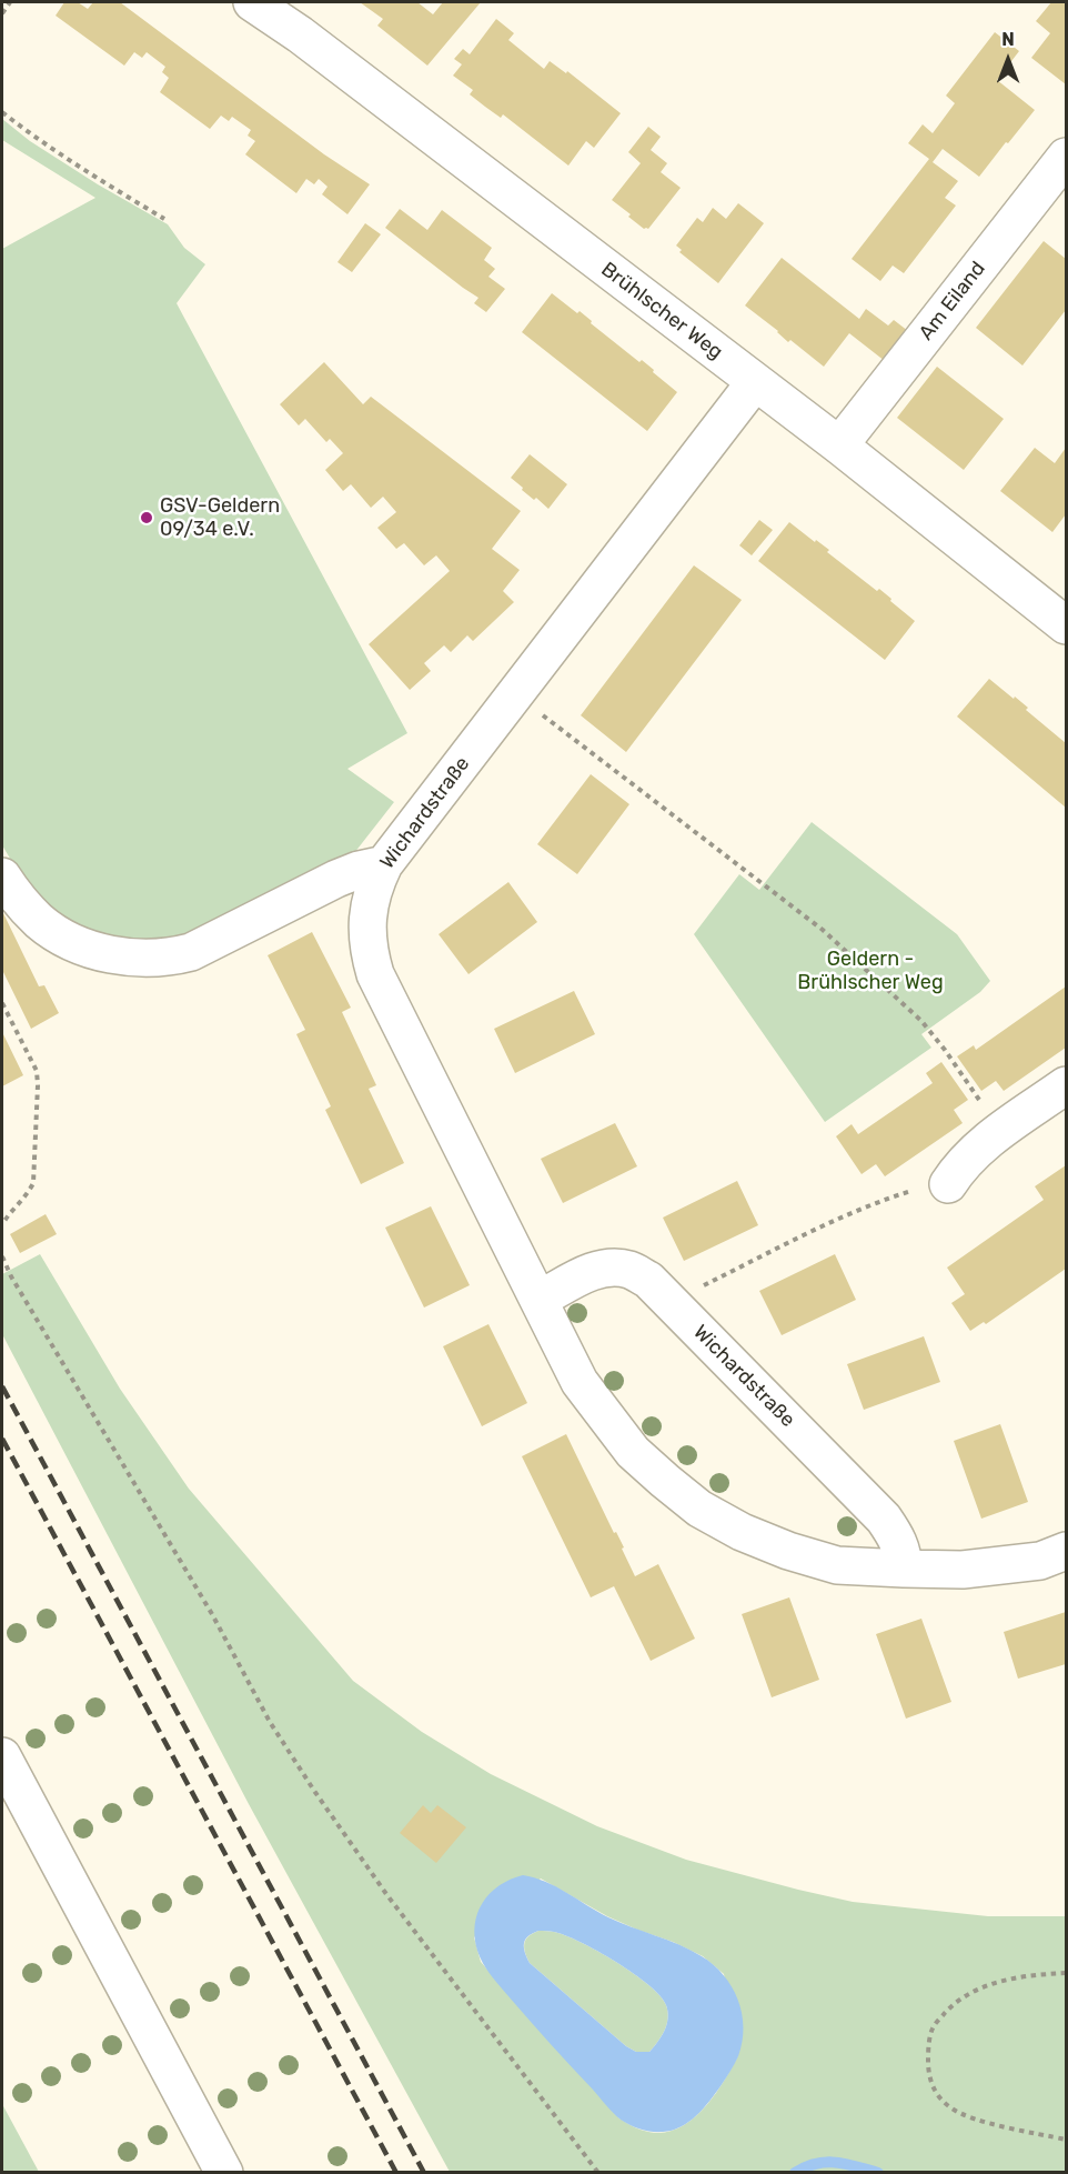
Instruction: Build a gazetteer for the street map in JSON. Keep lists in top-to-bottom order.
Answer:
{
  "streets": {
    "street": ["Am Eiland", "Brühlscher Weg", "Wichardstraße"]
  },
  "crossings": [
    ["Am Eiland", "Brühlscher Weg"],
    ["Brühlscher Weg", "Wichardstraße"]
  ],
  "parks": ["Geldern - Brühlscher Weg"],
  "places": ["GSV-Geldern 09/34 e.V."],
  "north": "top"
}
